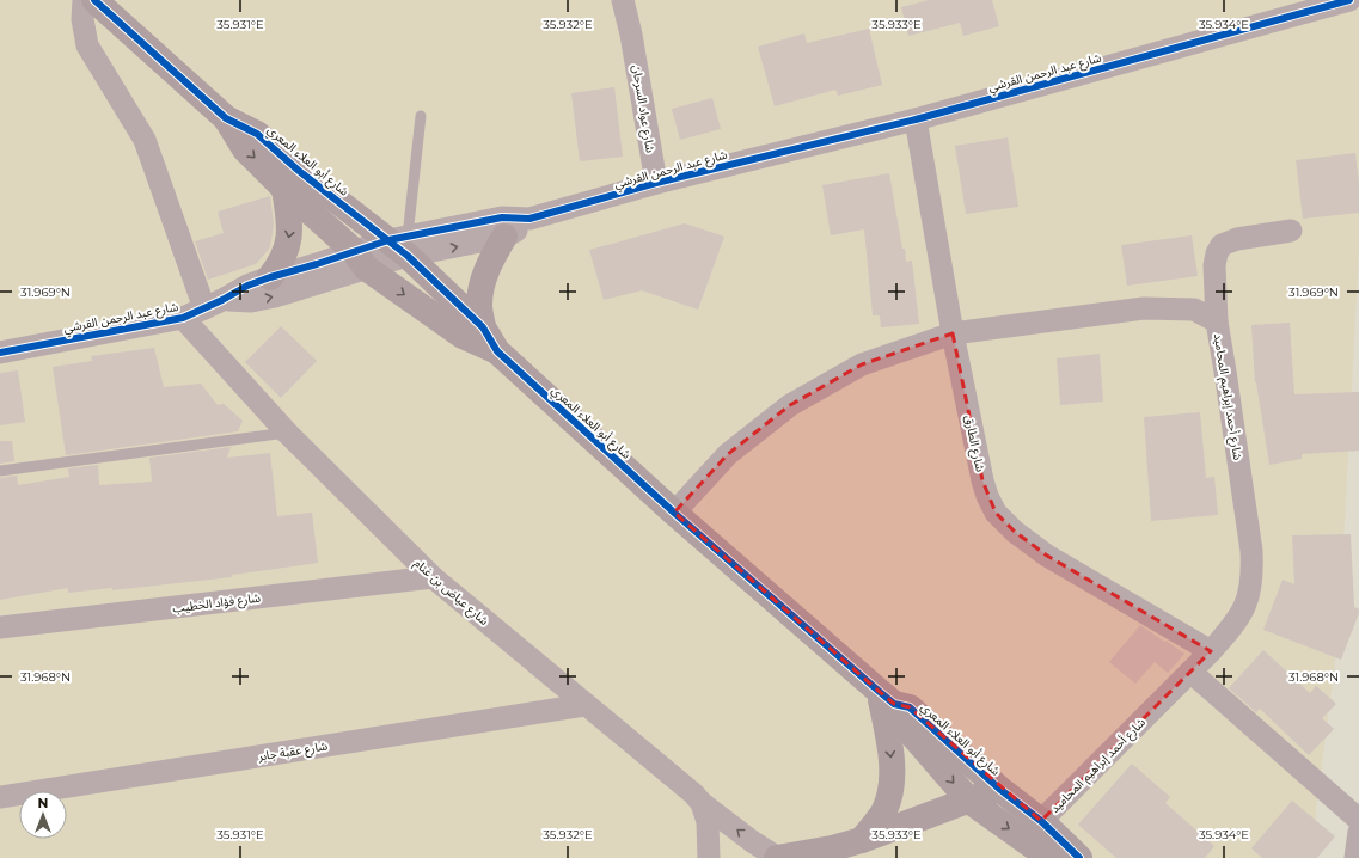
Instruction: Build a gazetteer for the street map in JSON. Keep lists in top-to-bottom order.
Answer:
{
  "streets": {
    "street": [
      "شارع عبد الرحمن القرشي",
      "شارع عواد السرحان",
      "شارع أبو العلاء المعري",
      "شارع أحمد إبراهيم المحاميد",
      "شارع الطارق",
      "شارع عياض بن غنام",
      "شارع فؤاد الخطيب",
      "شارع عقبة جابر"
    ]
  },
  "crossings": [
    ["شارع عبد الرحمن القرشي", "شارع عواد السرحان"],
    ["شارع عبد الرحمن القرشي", "شارع أبو العلاء المعري"],
    ["شارع عبد الرحمن القرشي", "شارع الطارق"],
    ["شارع عبد الرحمن القرشي", "شارع عياض بن غنام"],
    ["شارع أبو العلاء المعري", "شارع أحمد إبراهيم المحاميد"],
    ["شارع أحمد إبراهيم المحاميد", "شارع الطارق"],
    ["شارع عياض بن غنام", "شارع فؤاد الخطيب"],
    ["شارع عياض بن غنام", "شارع عقبة جابر"]
  ],
  "north": "top",
  "coordinates": [
    "35.931°E",
    "35.932°E",
    "35.933°E",
    "35.934°E",
    "31.969°N",
    "31.968°N"
  ]
}
